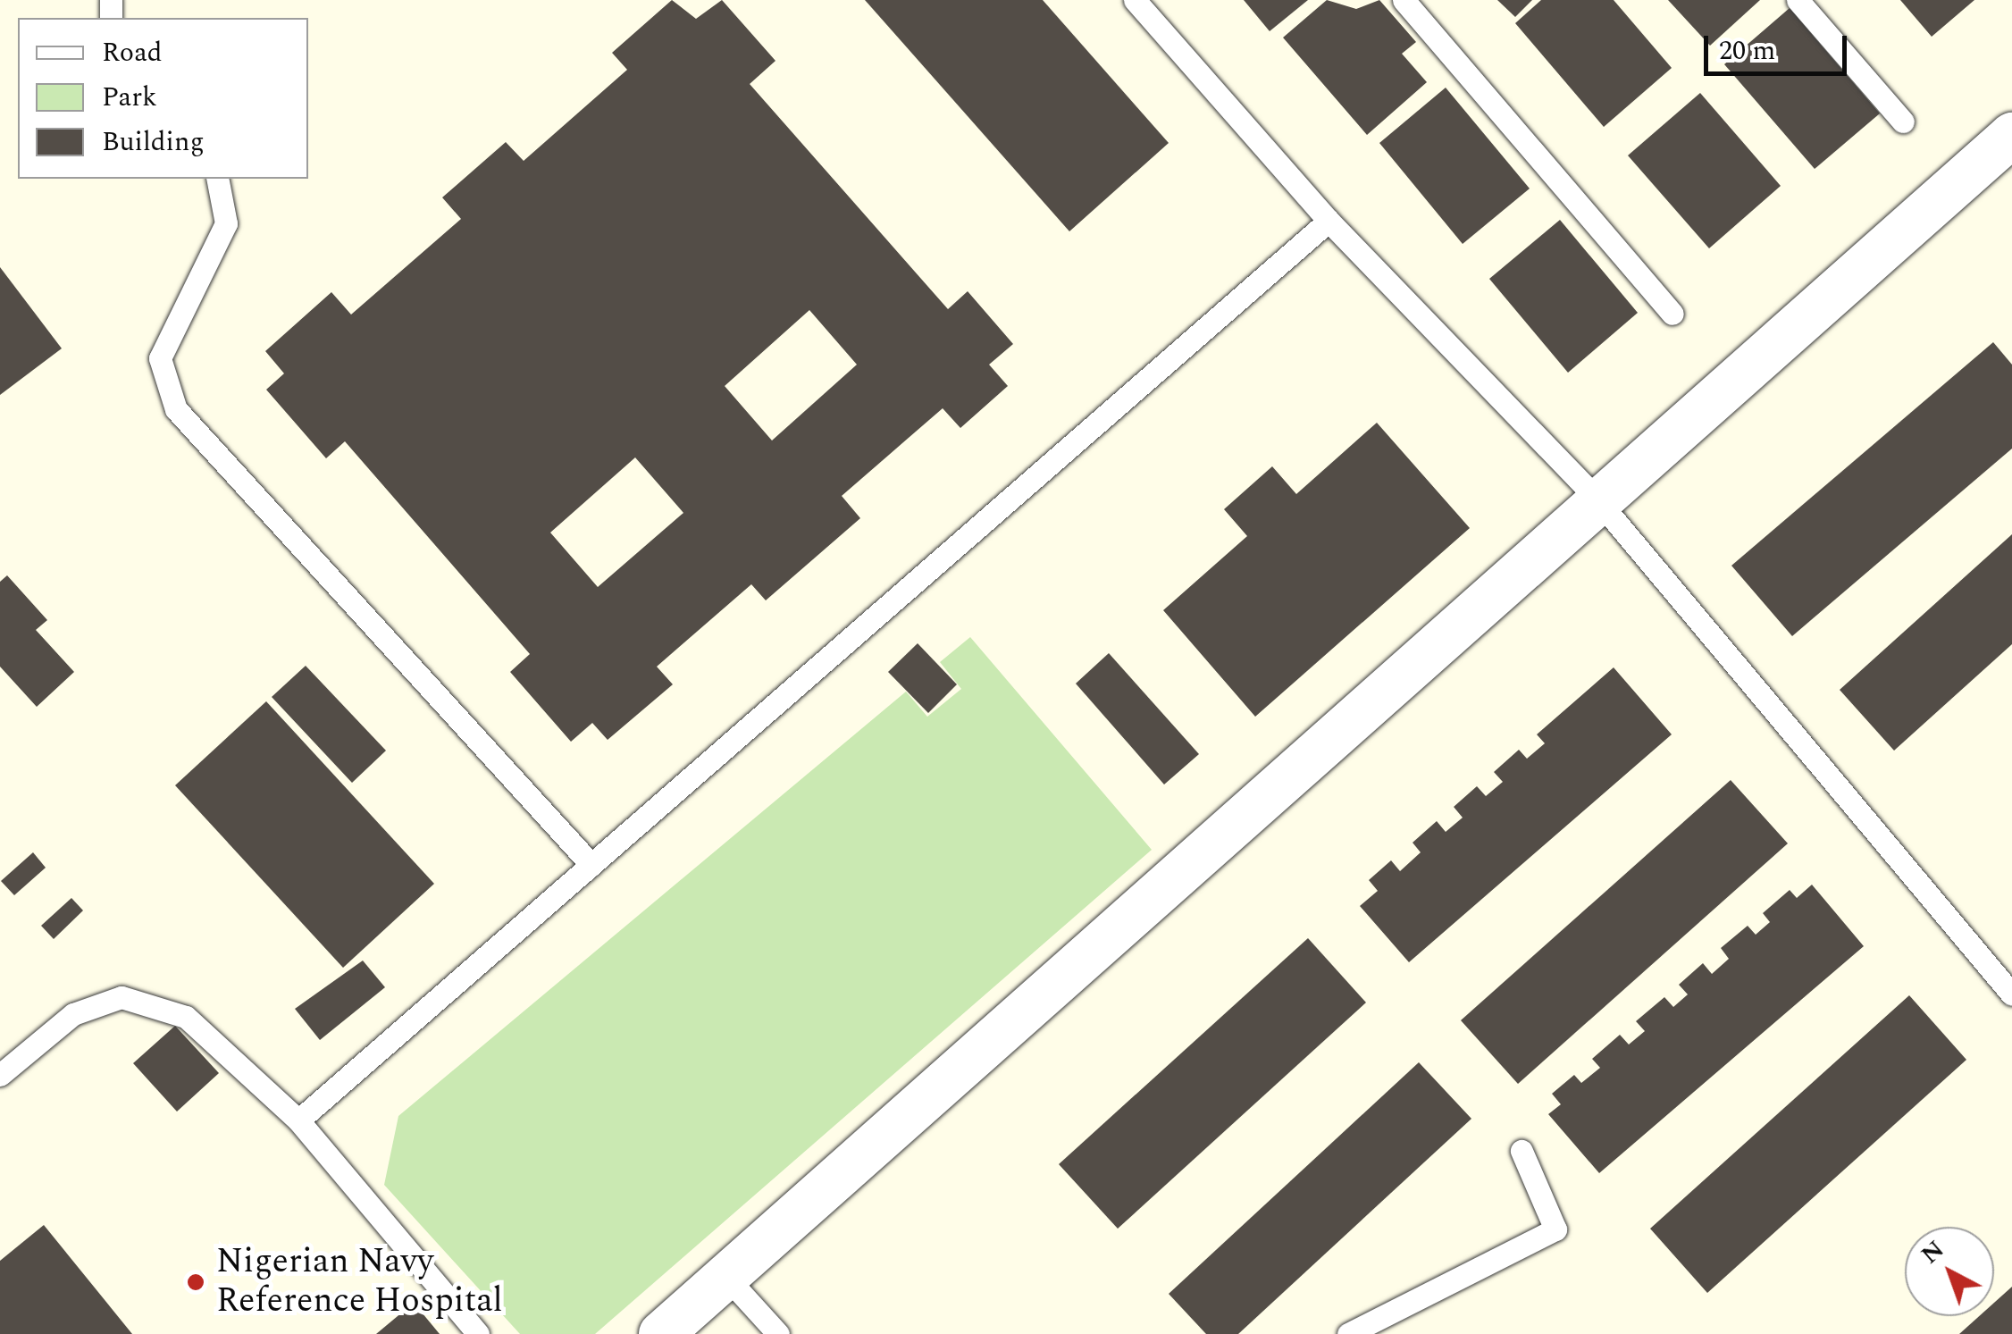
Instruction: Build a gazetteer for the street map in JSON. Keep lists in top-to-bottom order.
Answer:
{
  "places": ["Nigerian Navy Reference Hospital"],
  "legend": ["Road", "Park", "Building"],
  "scale_bar": "20 m",
  "north": "top left"
}
